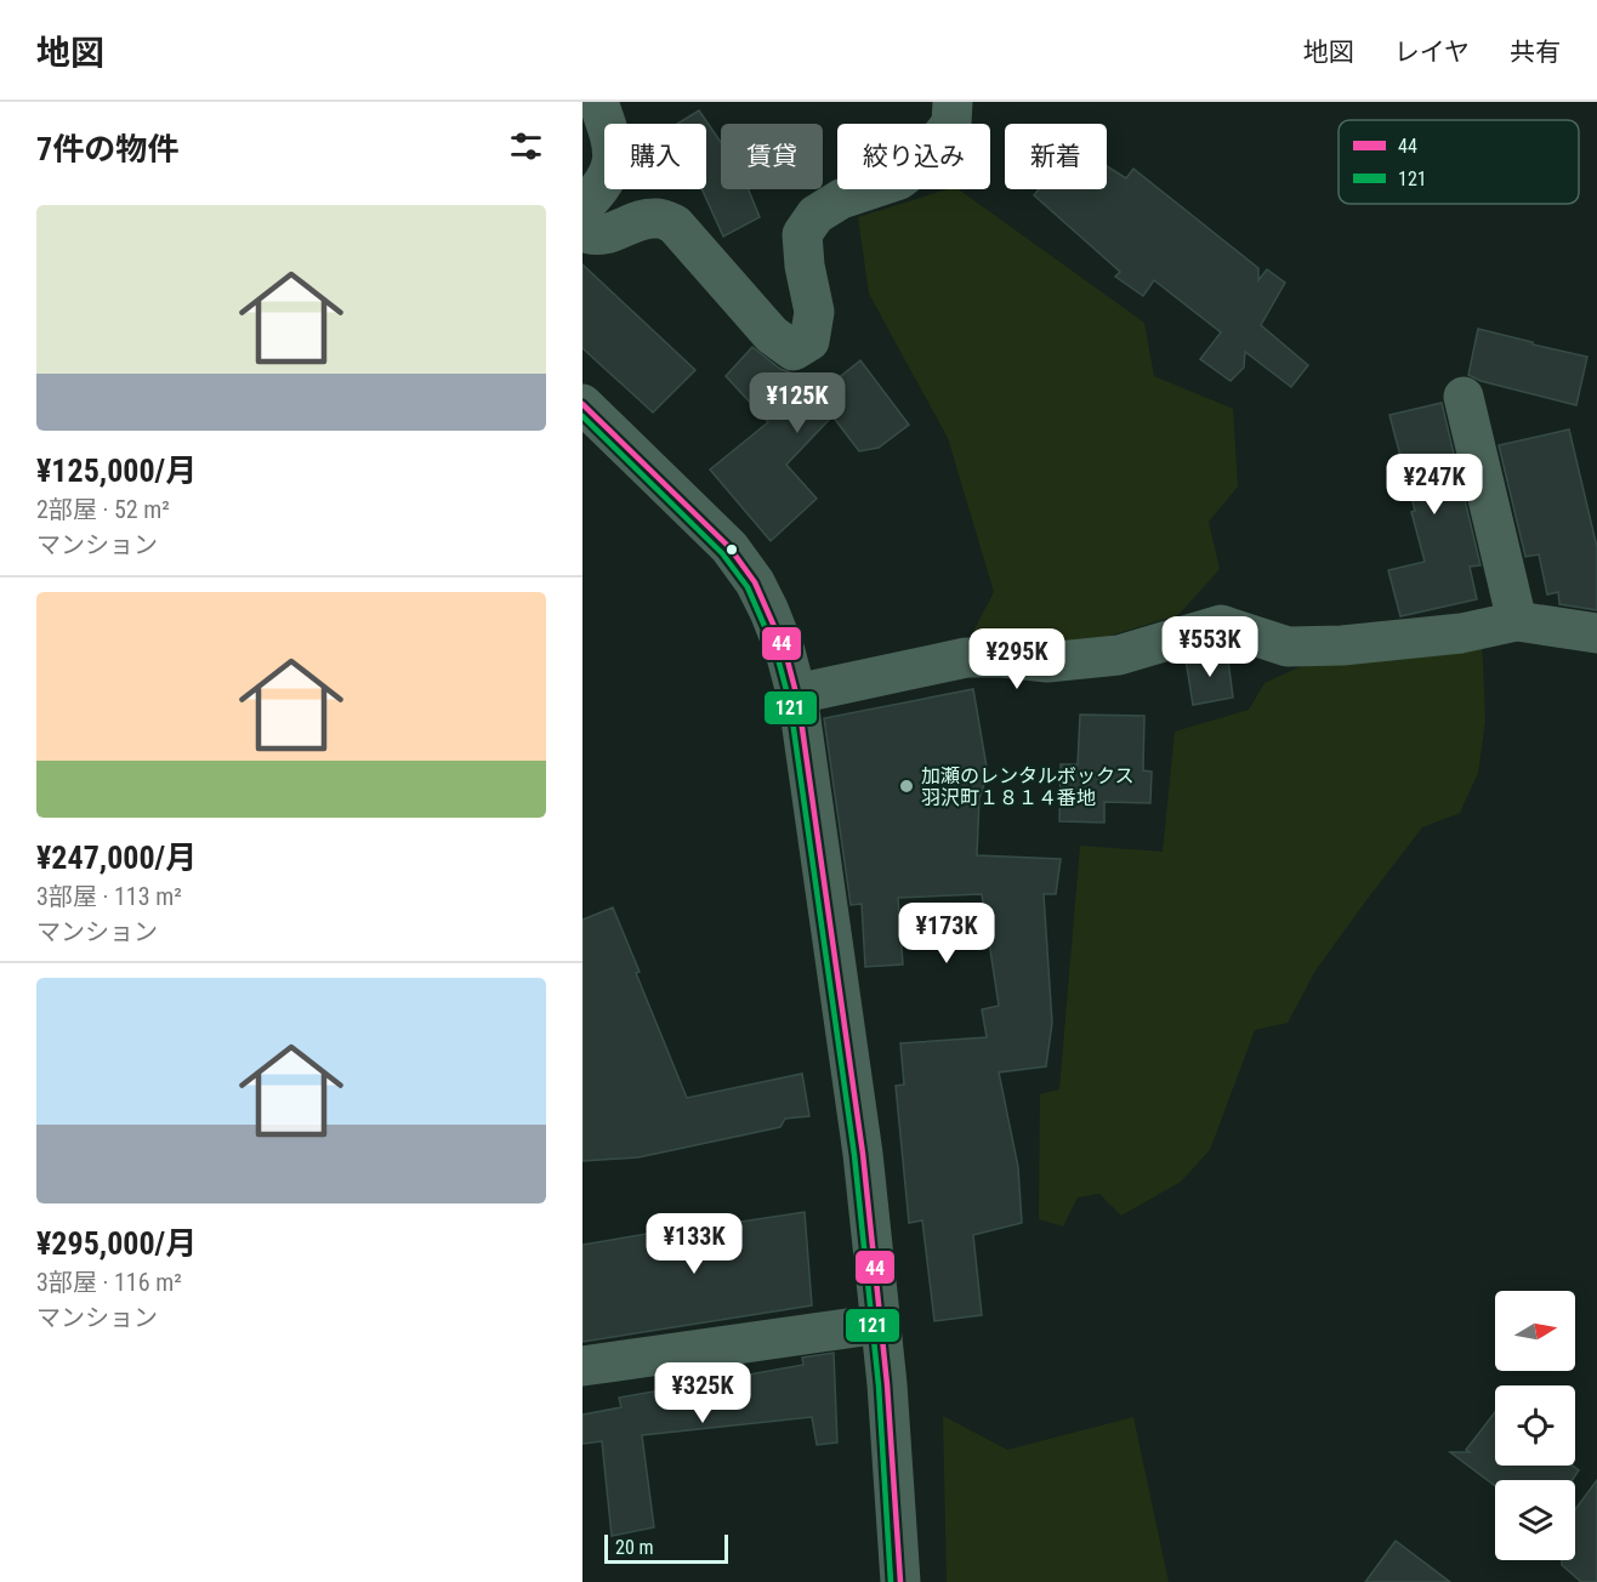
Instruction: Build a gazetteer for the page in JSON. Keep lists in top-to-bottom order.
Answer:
{
  "places": ["加瀬のレンタルボックス 羽沢町１８１４番地"],
  "lines": ["transit line 44", "transit line 121"],
  "legend": ["44", "121"],
  "scale_bar": "20 m",
  "north": "right",
  "page": {
    "header": "地図",
    "nav": ["地図", "レイヤ", "共有"],
    "heading": "7件の物件",
    "chip": [
      "購入",
      "賃貸",
      "絞り込み",
      "新着"
    ],
    "list": [
      {
        "name": "¥125,000/月",
        "note": "2部屋 · 52 m² · マンション"
      },
      {
        "name": "¥247,000/月",
        "note": "3部屋 · 113 m² · マンション"
      },
      {
        "name": "¥295,000/月",
        "note": "3部屋 · 116 m² · マンション"
      }
    ],
    "price": [
      "¥125K",
      "¥247K",
      "¥553K",
      "¥295K",
      "¥173K",
      "¥133K",
      "¥325K"
    ],
    "scale": "20 m"
  }
}
